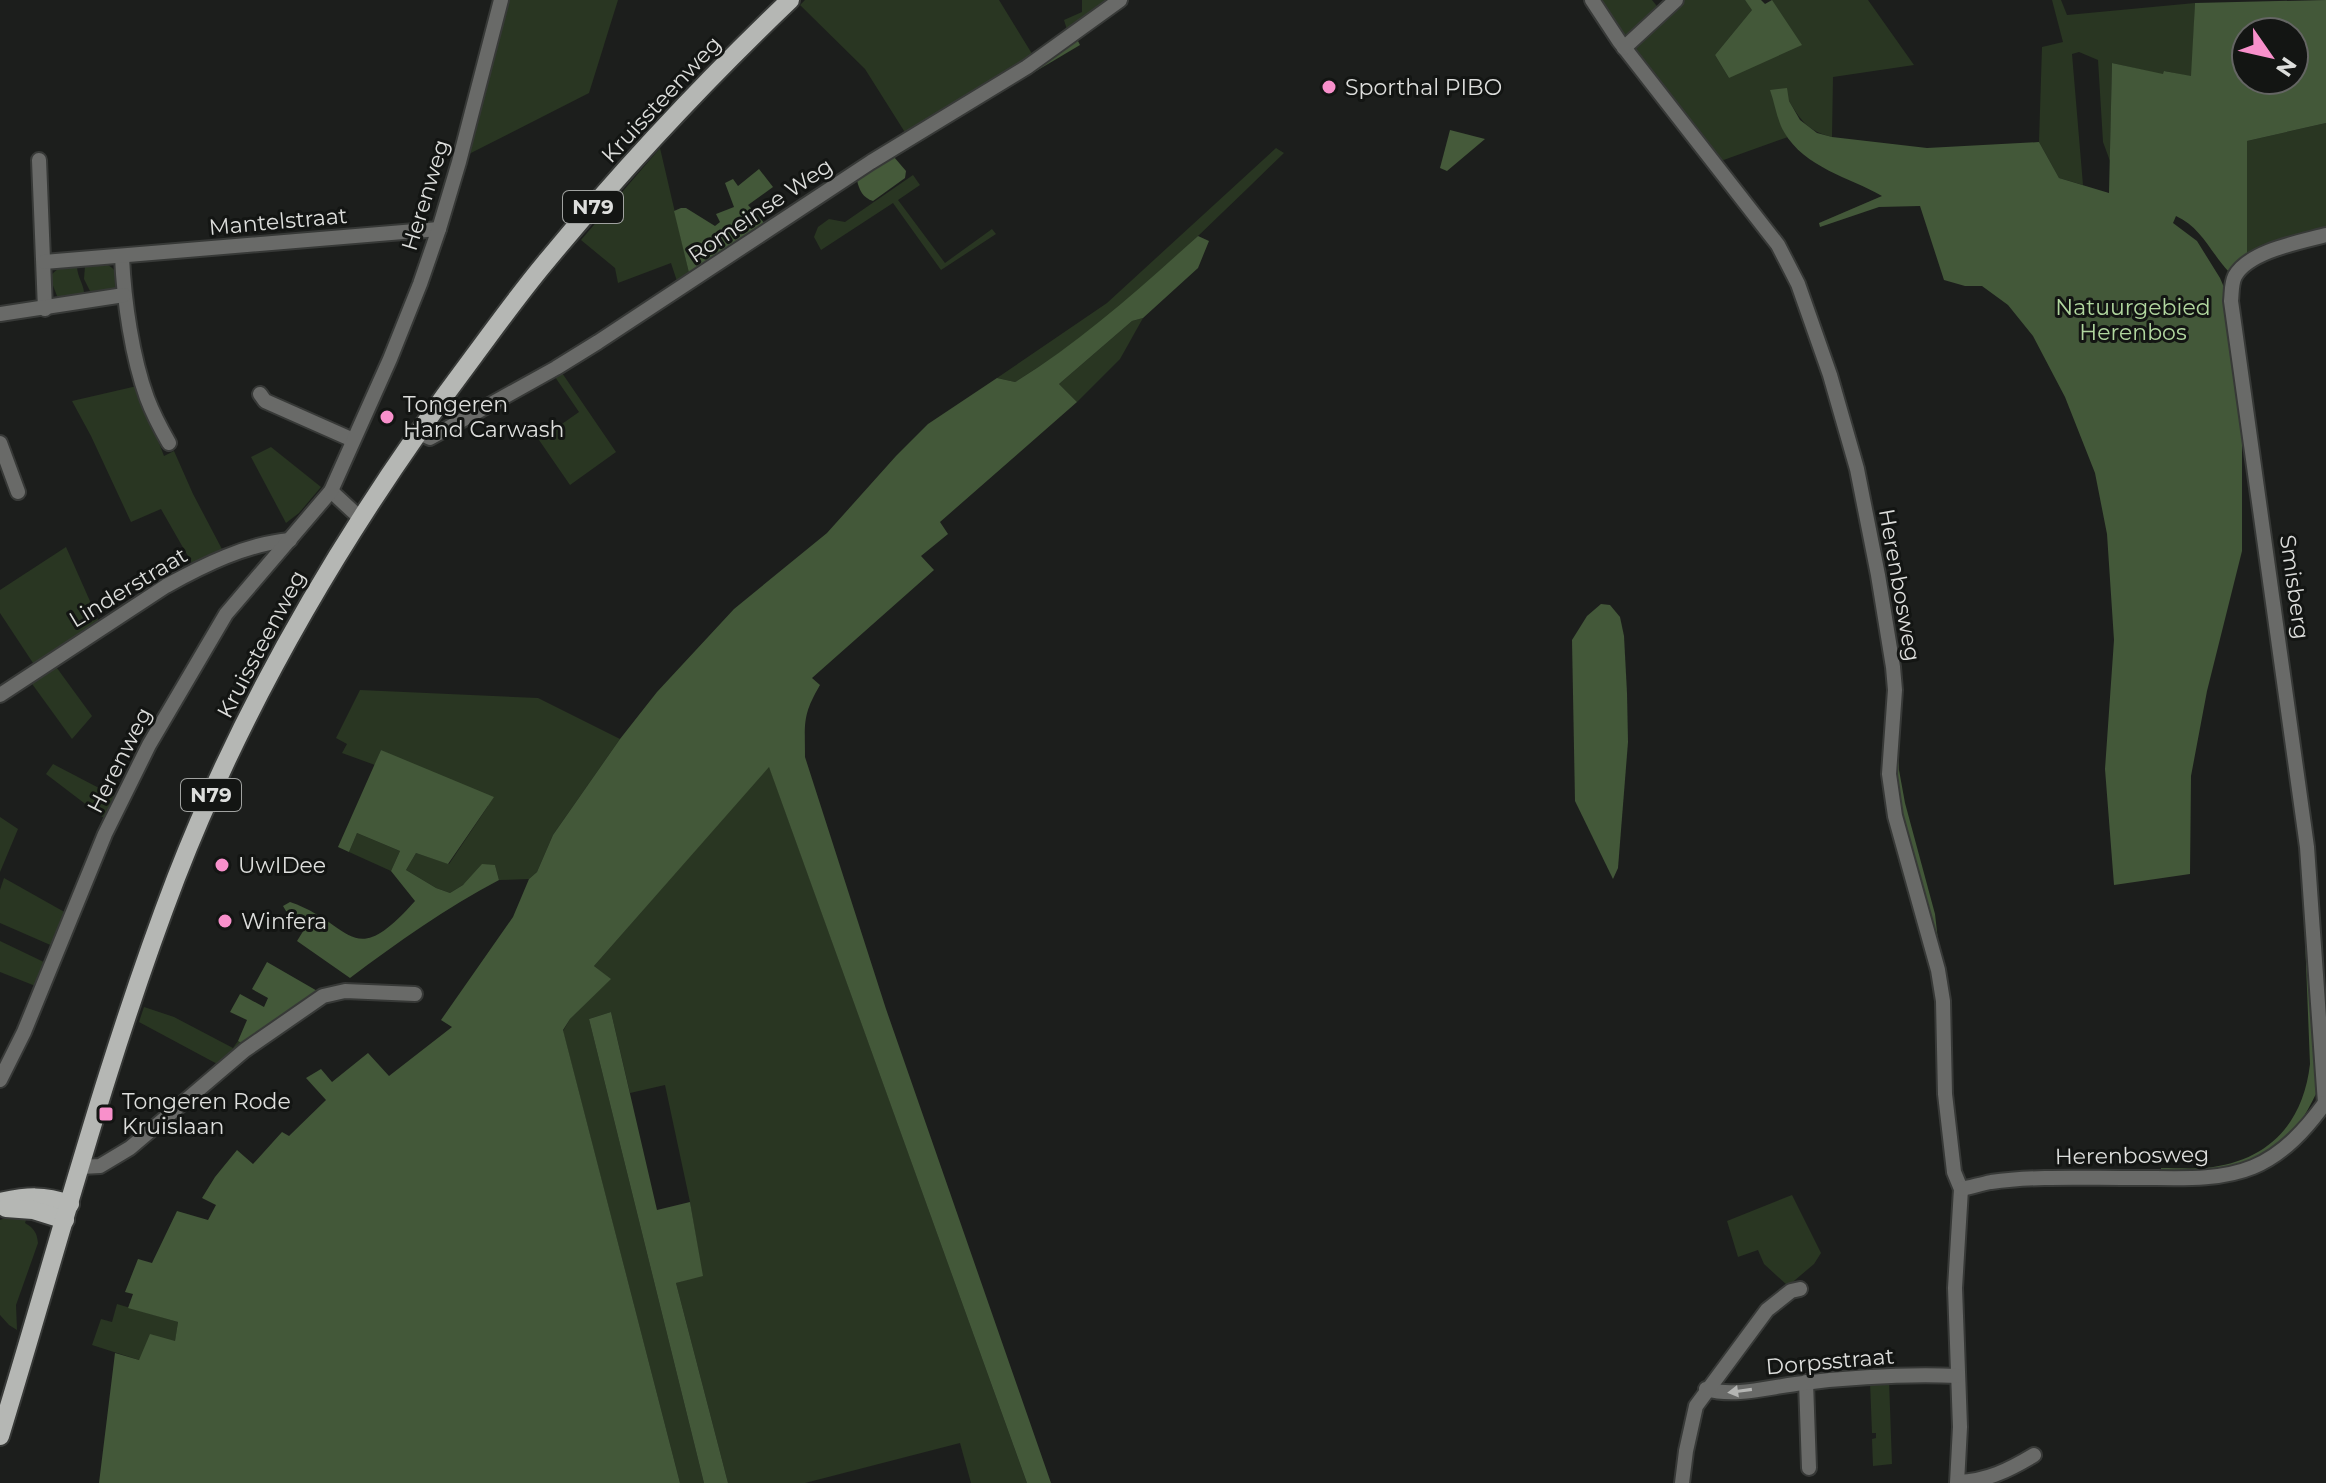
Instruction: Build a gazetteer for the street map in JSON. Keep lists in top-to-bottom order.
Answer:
{
  "streets": {
    "main road": ["Kruissteenweg", "N79"],
    "street": [
      "Herenweg",
      "Romeinse Weg",
      "Mantelstraat",
      "Herenbosweg",
      "Linderstraat",
      "Smisberg",
      "Dorpsstraat"
    ]
  },
  "crossings": [
    ["Kruissteenweg", "Romeinse Weg"],
    ["Herenweg", "Mantelstraat"],
    ["Herenweg", "Linderstraat"],
    ["Herenbosweg", "Smisberg"],
    ["Herenbosweg", "Dorpsstraat"]
  ],
  "one_way": ["Dorpsstraat"],
  "parks": ["Natuurgebied Herenbos"],
  "places": {
    "other": [
      "Sporthal PIBO",
      "Tongeren Hand Carwash",
      "UwIDee",
      "Winfera"
    ],
    "transit": ["Tongeren Rode Kruislaan"]
  },
  "north": "bottom right"
}
